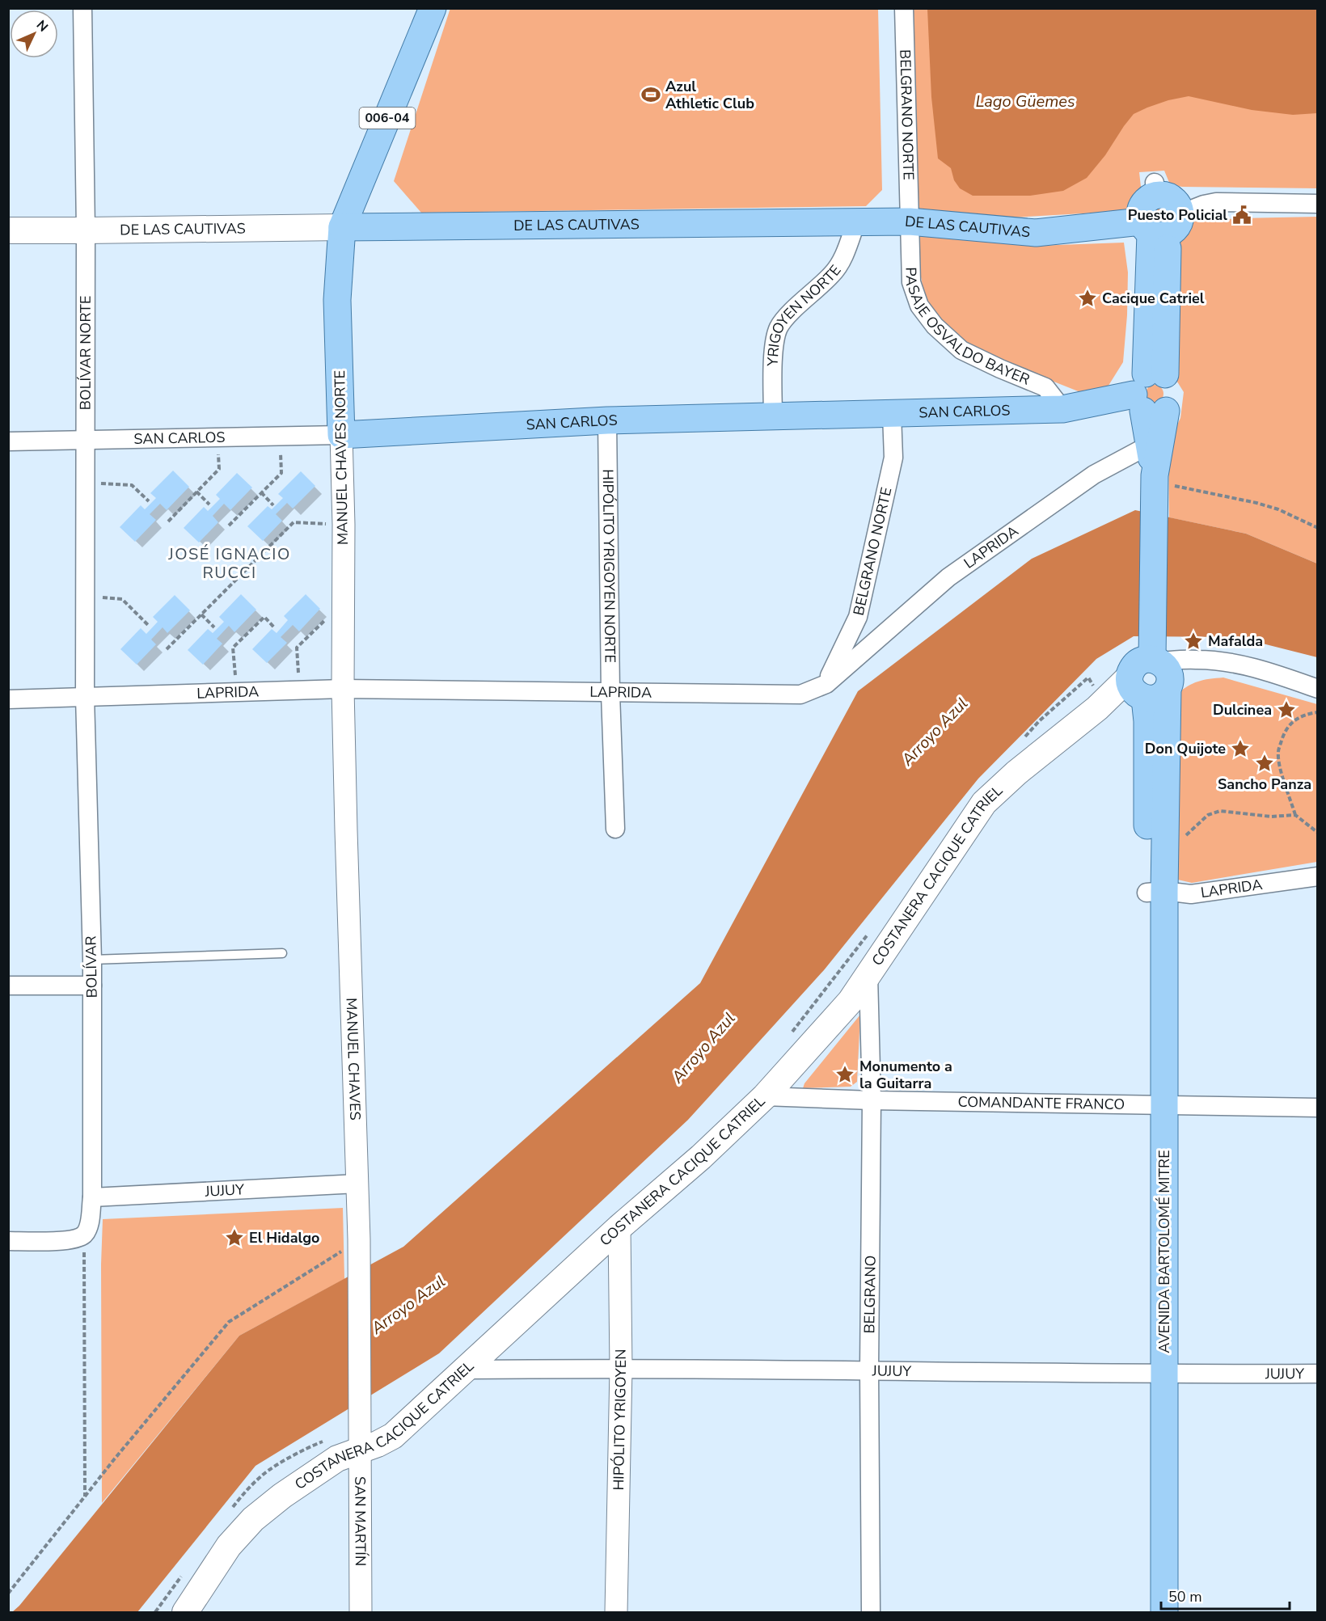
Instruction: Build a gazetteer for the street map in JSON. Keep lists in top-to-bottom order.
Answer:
{
  "streets": {
    "main road": [
      "006-04",
      "DE LAS CAUTIVAS",
      "SAN CARLOS",
      "MANUEL CHAVES NORTE",
      "COSTANERA CACIQUE CATRIEL",
      "AVENIDA BARTOLOMÉ MITRE"
    ],
    "street": [
      "BELGRANO NORTE",
      "YRIGOYEN NORTE",
      "PASAJE OSVALDO BAYER",
      "BOLÍVAR NORTE",
      "LAPRIDA",
      "HIPÓLITO YRIGOYEN NORTE",
      "BOLÍVAR",
      "MANUEL CHAVES",
      "COMANDANTE FRANCO",
      "JUJUY",
      "BELGRANO",
      "HIPÓLITO YRIGOYEN",
      "SAN MARTÍN"
    ]
  },
  "crossings": [
    ["BELGRANO NORTE", "DE LAS CAUTIVAS"],
    ["BELGRANO NORTE", "PASAJE OSVALDO BAYER"],
    ["BELGRANO NORTE", "SAN CARLOS"],
    ["BELGRANO NORTE", "LAPRIDA"],
    ["006-04", "DE LAS CAUTIVAS"],
    ["006-04", "MANUEL CHAVES NORTE"],
    ["DE LAS CAUTIVAS", "YRIGOYEN NORTE"],
    ["DE LAS CAUTIVAS", "PASAJE OSVALDO BAYER"],
    ["DE LAS CAUTIVAS", "BOLÍVAR NORTE"],
    ["DE LAS CAUTIVAS", "MANUEL CHAVES NORTE"],
    ["YRIGOYEN NORTE", "SAN CARLOS"],
    ["PASAJE OSVALDO BAYER", "SAN CARLOS"],
    ["BOLÍVAR NORTE", "SAN CARLOS"],
    ["BOLÍVAR NORTE", "LAPRIDA"],
    ["BOLÍVAR NORTE", "BOLÍVAR"],
    ["SAN CARLOS", "MANUEL CHAVES NORTE"],
    ["SAN CARLOS", "HIPÓLITO YRIGOYEN NORTE"],
    ["MANUEL CHAVES NORTE", "LAPRIDA"],
    ["MANUEL CHAVES NORTE", "MANUEL CHAVES"],
    ["LAPRIDA", "HIPÓLITO YRIGOYEN NORTE"],
    ["LAPRIDA", "BOLÍVAR"],
    ["LAPRIDA", "MANUEL CHAVES"],
    ["LAPRIDA", "AVENIDA BARTOLOMÉ MITRE"],
    ["COSTANERA CACIQUE CATRIEL", "MANUEL CHAVES"],
    ["COSTANERA CACIQUE CATRIEL", "COMANDANTE FRANCO"],
    ["COSTANERA CACIQUE CATRIEL", "JUJUY"],
    ["COSTANERA CACIQUE CATRIEL", "BELGRANO"],
    ["COSTANERA CACIQUE CATRIEL", "HIPÓLITO YRIGOYEN"],
    ["COSTANERA CACIQUE CATRIEL", "SAN MARTÍN"],
    ["BOLÍVAR", "JUJUY"],
    ["MANUEL CHAVES", "JUJUY"],
    ["MANUEL CHAVES", "SAN MARTÍN"],
    ["COMANDANTE FRANCO", "AVENIDA BARTOLOMÉ MITRE"],
    ["COMANDANTE FRANCO", "BELGRANO"],
    ["JUJUY", "AVENIDA BARTOLOMÉ MITRE"],
    ["JUJUY", "BELGRANO"],
    ["JUJUY", "HIPÓLITO YRIGOYEN"]
  ],
  "districts": ["JOSÉ IGNACIO RUCCI"],
  "water": ["Lago Güemes", "Arroyo Azul"],
  "places": {
    "sports": ["Azul Athletic Club"],
    "public building": ["Puesto Policial"],
    "place": [
      "Cacique Catriel",
      "Mafalda",
      "Dulcinea",
      "Don Quijote",
      "Sancho Panza",
      "Monumento a la Guitarra",
      "El Hidalgo"
    ]
  },
  "scale_bar": "50 m",
  "north": "top right"
}
